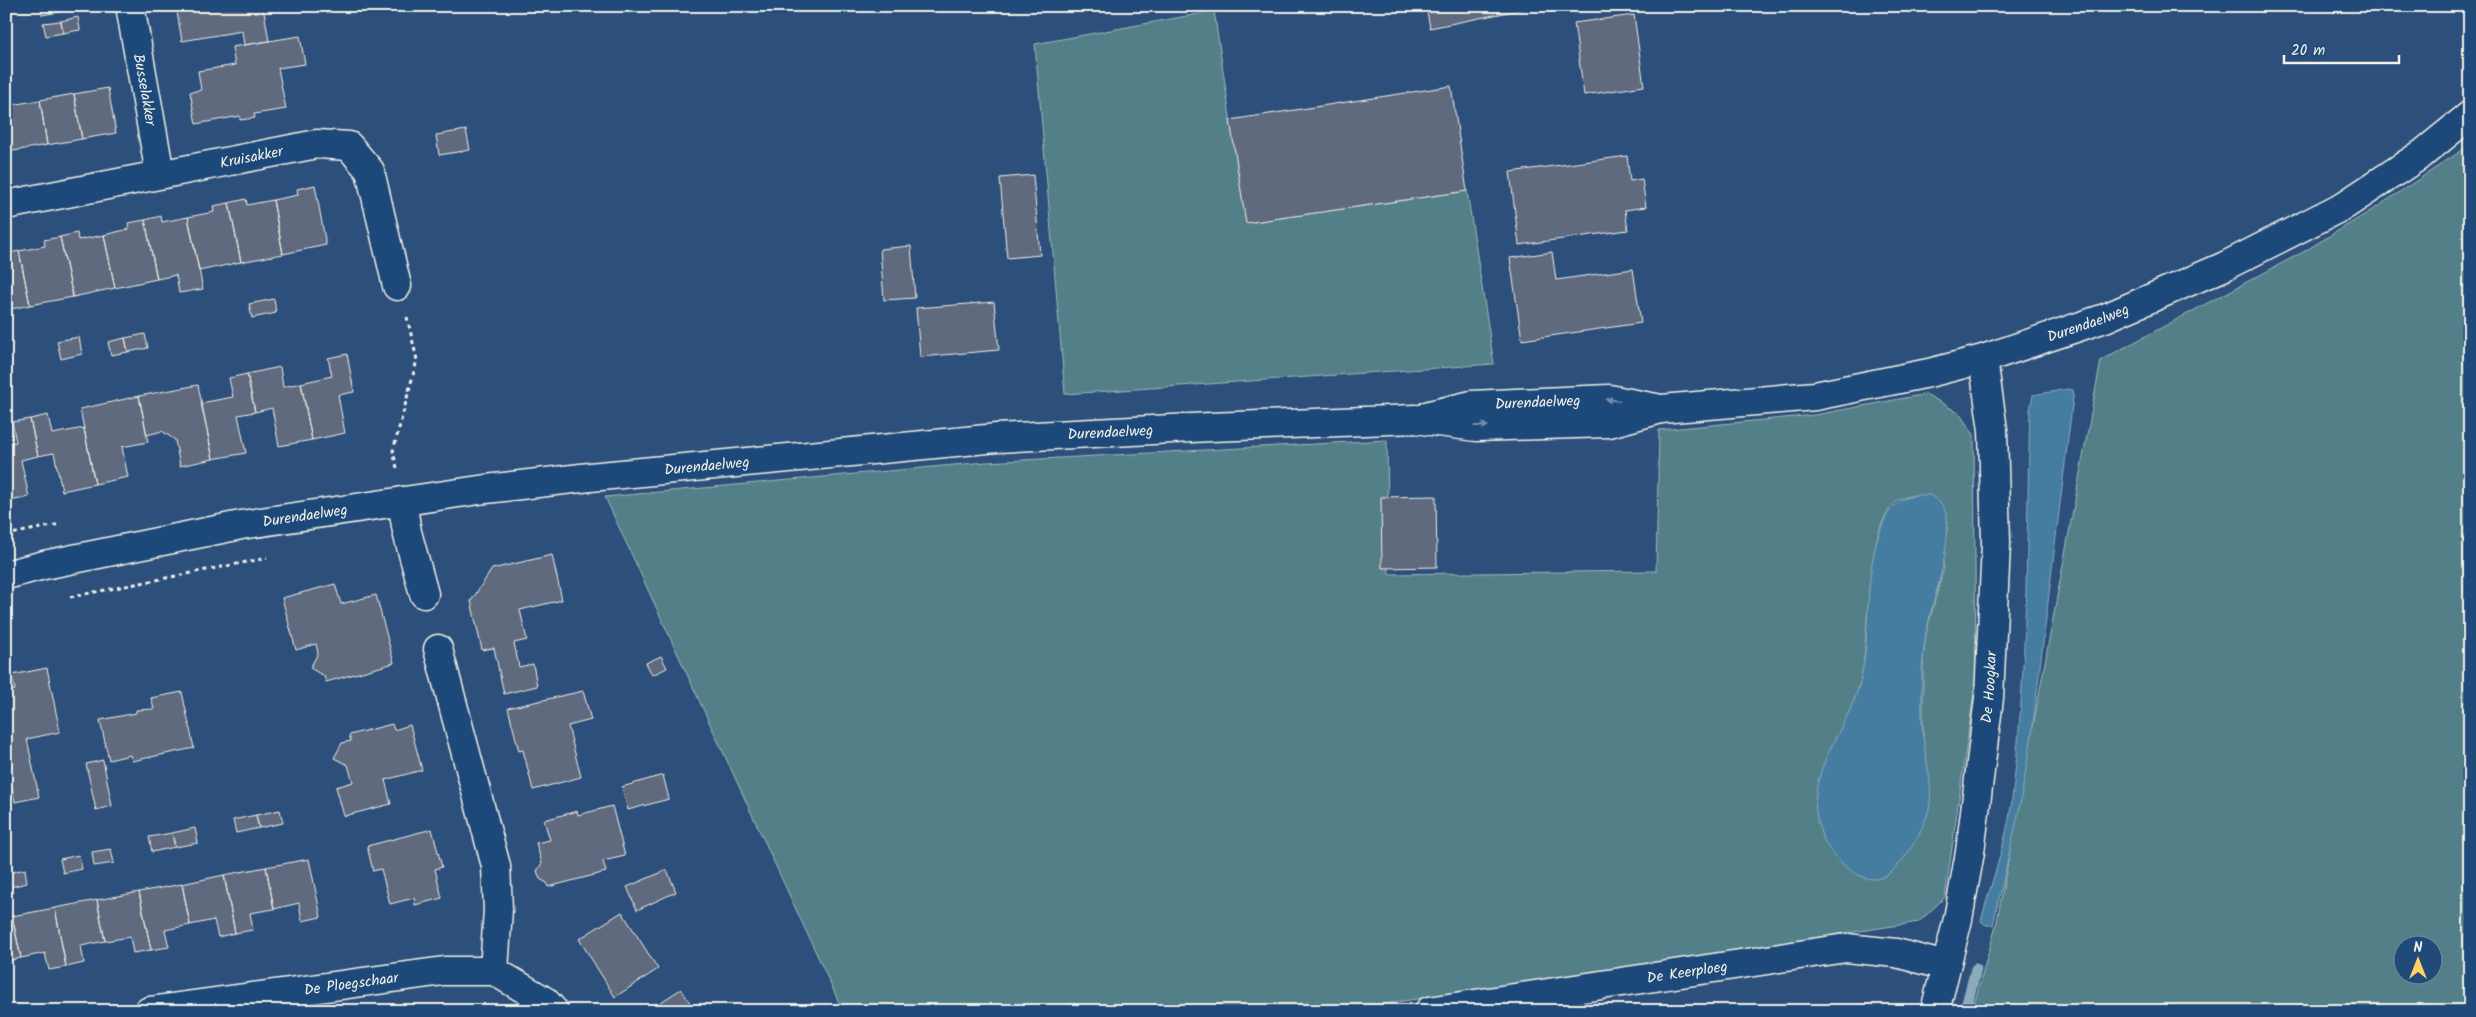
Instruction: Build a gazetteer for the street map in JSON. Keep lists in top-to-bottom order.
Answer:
{
  "streets": {
    "street": [
      "Busselakker",
      "Kruisakker",
      "Durendaelweg",
      "De Hoogkar",
      "De Keerploeg",
      "De Ploegschaar"
    ]
  },
  "crossings": [
    ["Busselakker", "Kruisakker"],
    ["Durendaelweg", "De Hoogkar"],
    ["De Hoogkar", "De Keerploeg"]
  ],
  "scale_bar": "20 m",
  "north": "top"
}
